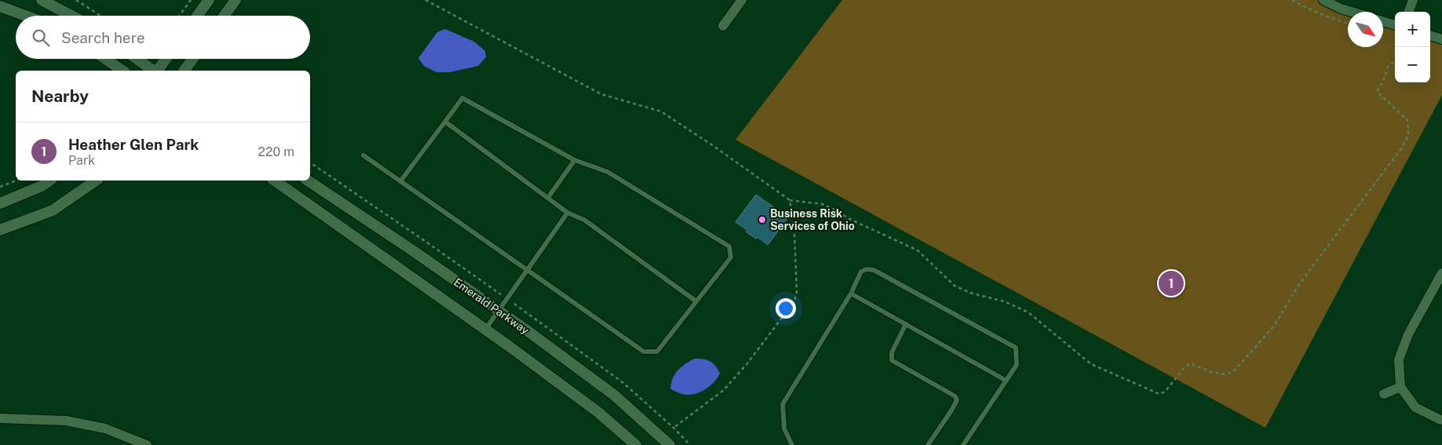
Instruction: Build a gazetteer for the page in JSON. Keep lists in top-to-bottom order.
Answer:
{
  "streets": {
    "main road": ["Emerald Parkway"]
  },
  "places": ["Business Risk Services of Ohio"],
  "north": "bottom right",
  "page": {
    "map_buttons": ["+", "−"],
    "search": "Search here",
    "heading": "Nearby",
    "list": [
      {
        "mark": "1",
        "name": "Heather Glen Park",
        "note": "Park",
        "value": "220 m"
      }
    ],
    "pins": "1"
  }
}
